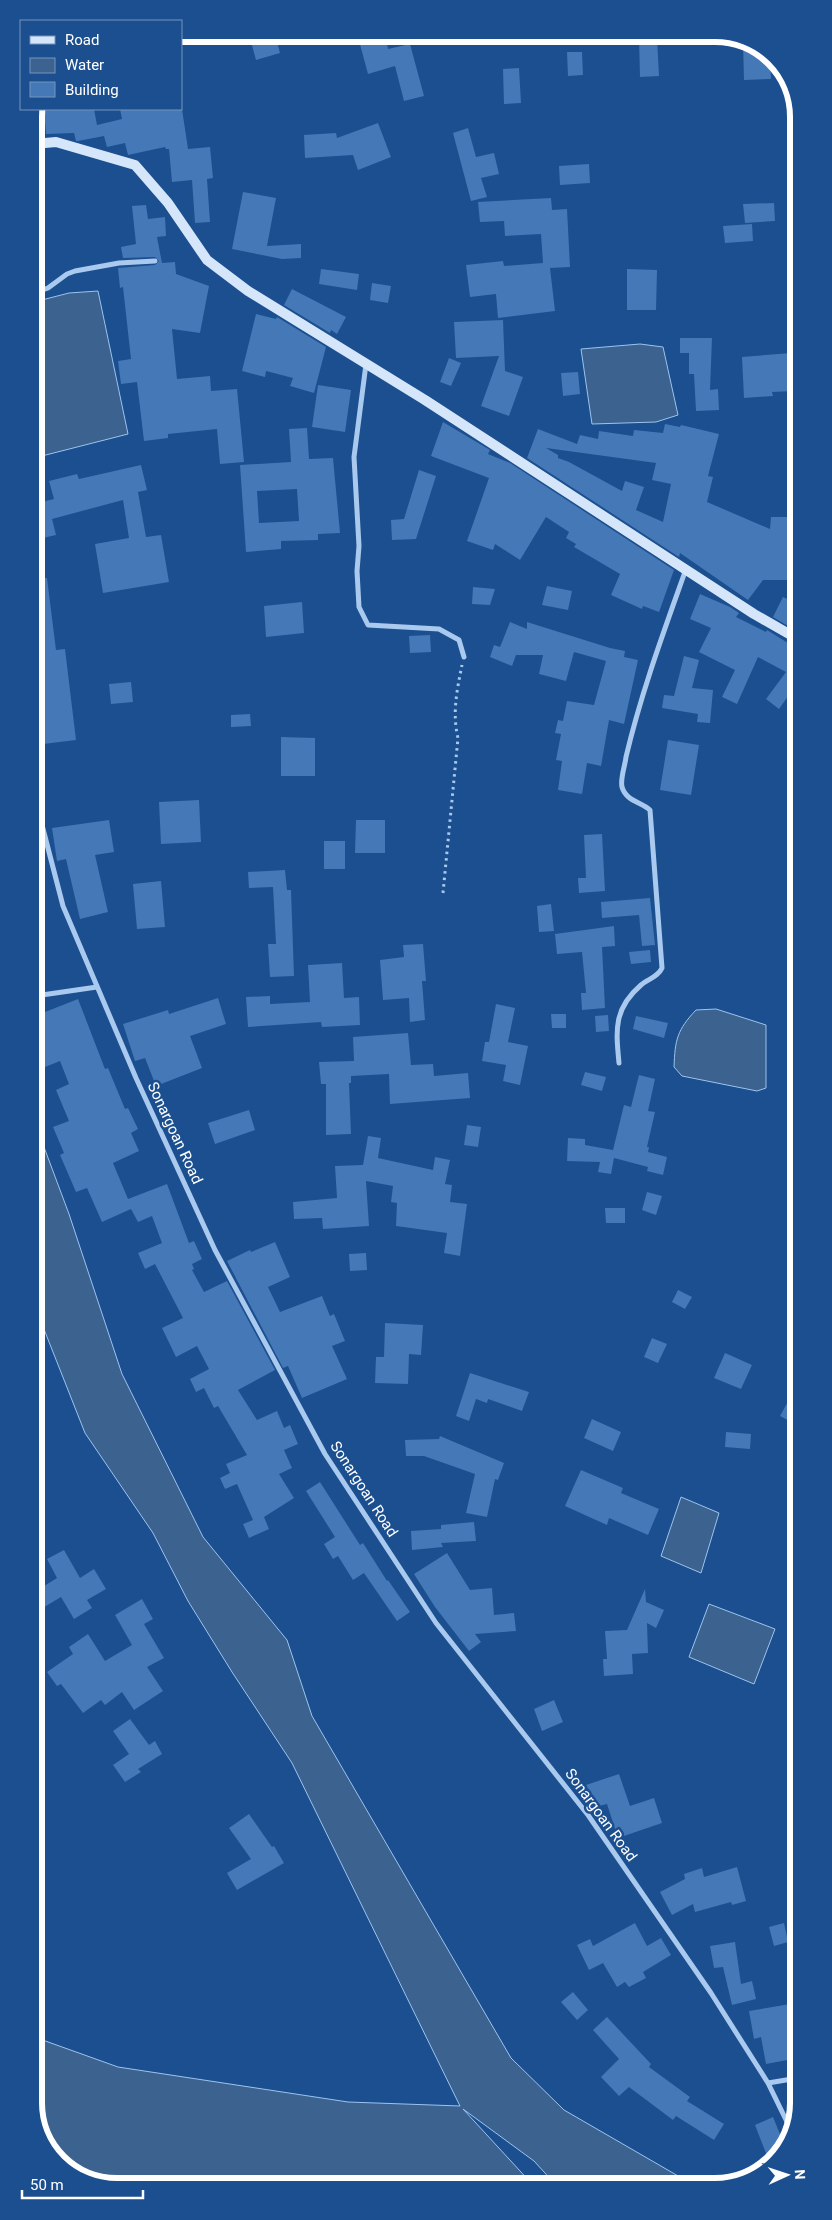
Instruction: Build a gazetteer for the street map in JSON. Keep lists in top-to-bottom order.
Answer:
{
  "streets": {
    "street": ["Sonargoan Road"]
  },
  "legend": ["Road", "Water", "Building"],
  "scale_bar": "50 m",
  "north": "right"
}
